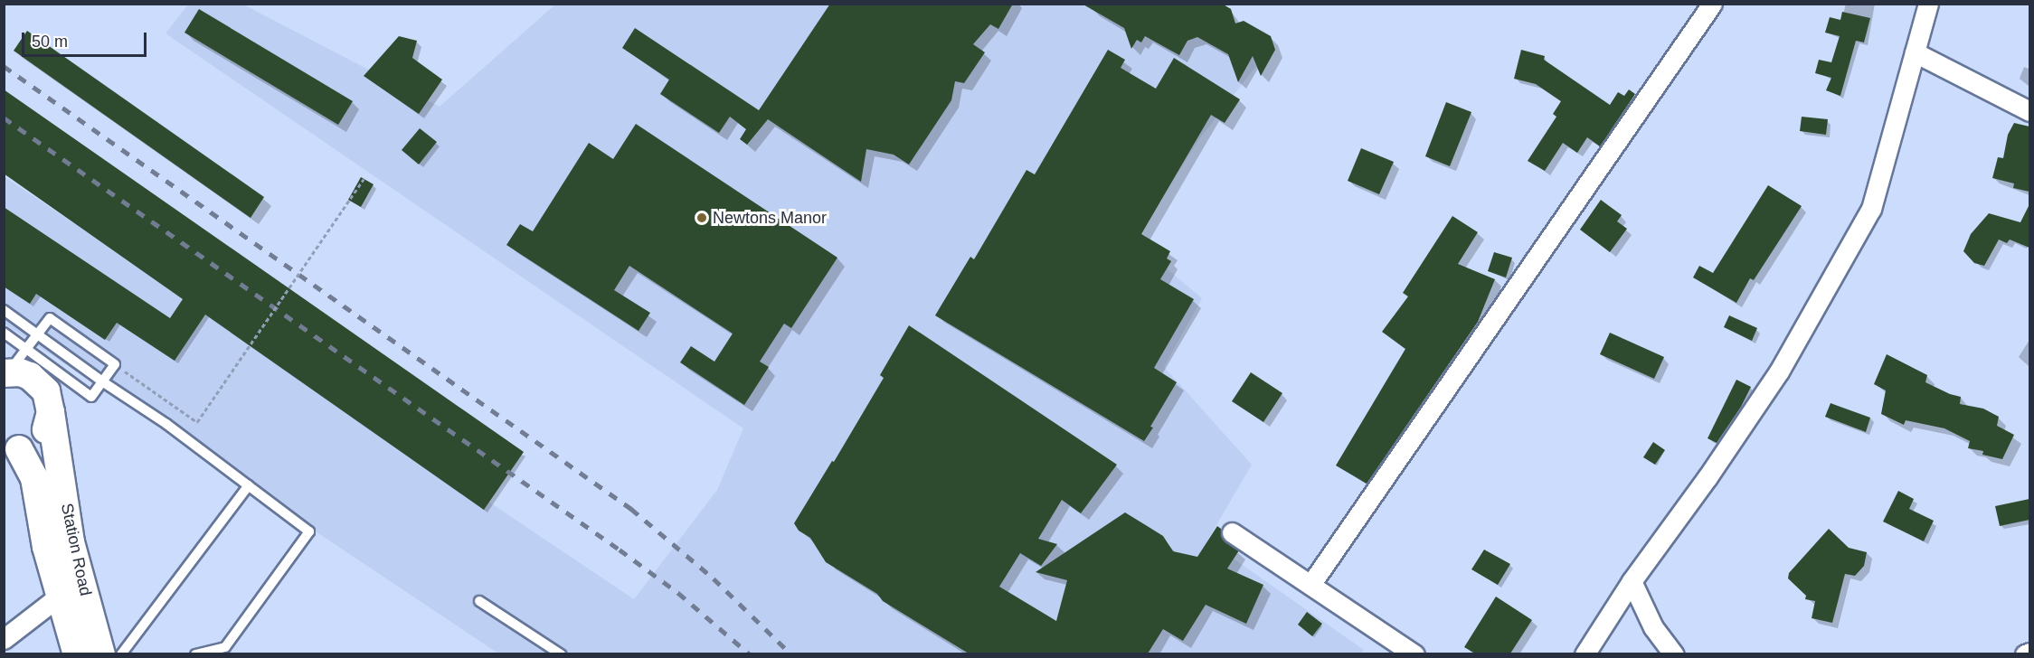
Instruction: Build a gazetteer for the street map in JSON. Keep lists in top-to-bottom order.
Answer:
{
  "streets": {
    "street": ["Station Road"]
  },
  "places": ["Newtons Manor"],
  "scale_bar": "50 m"
}
